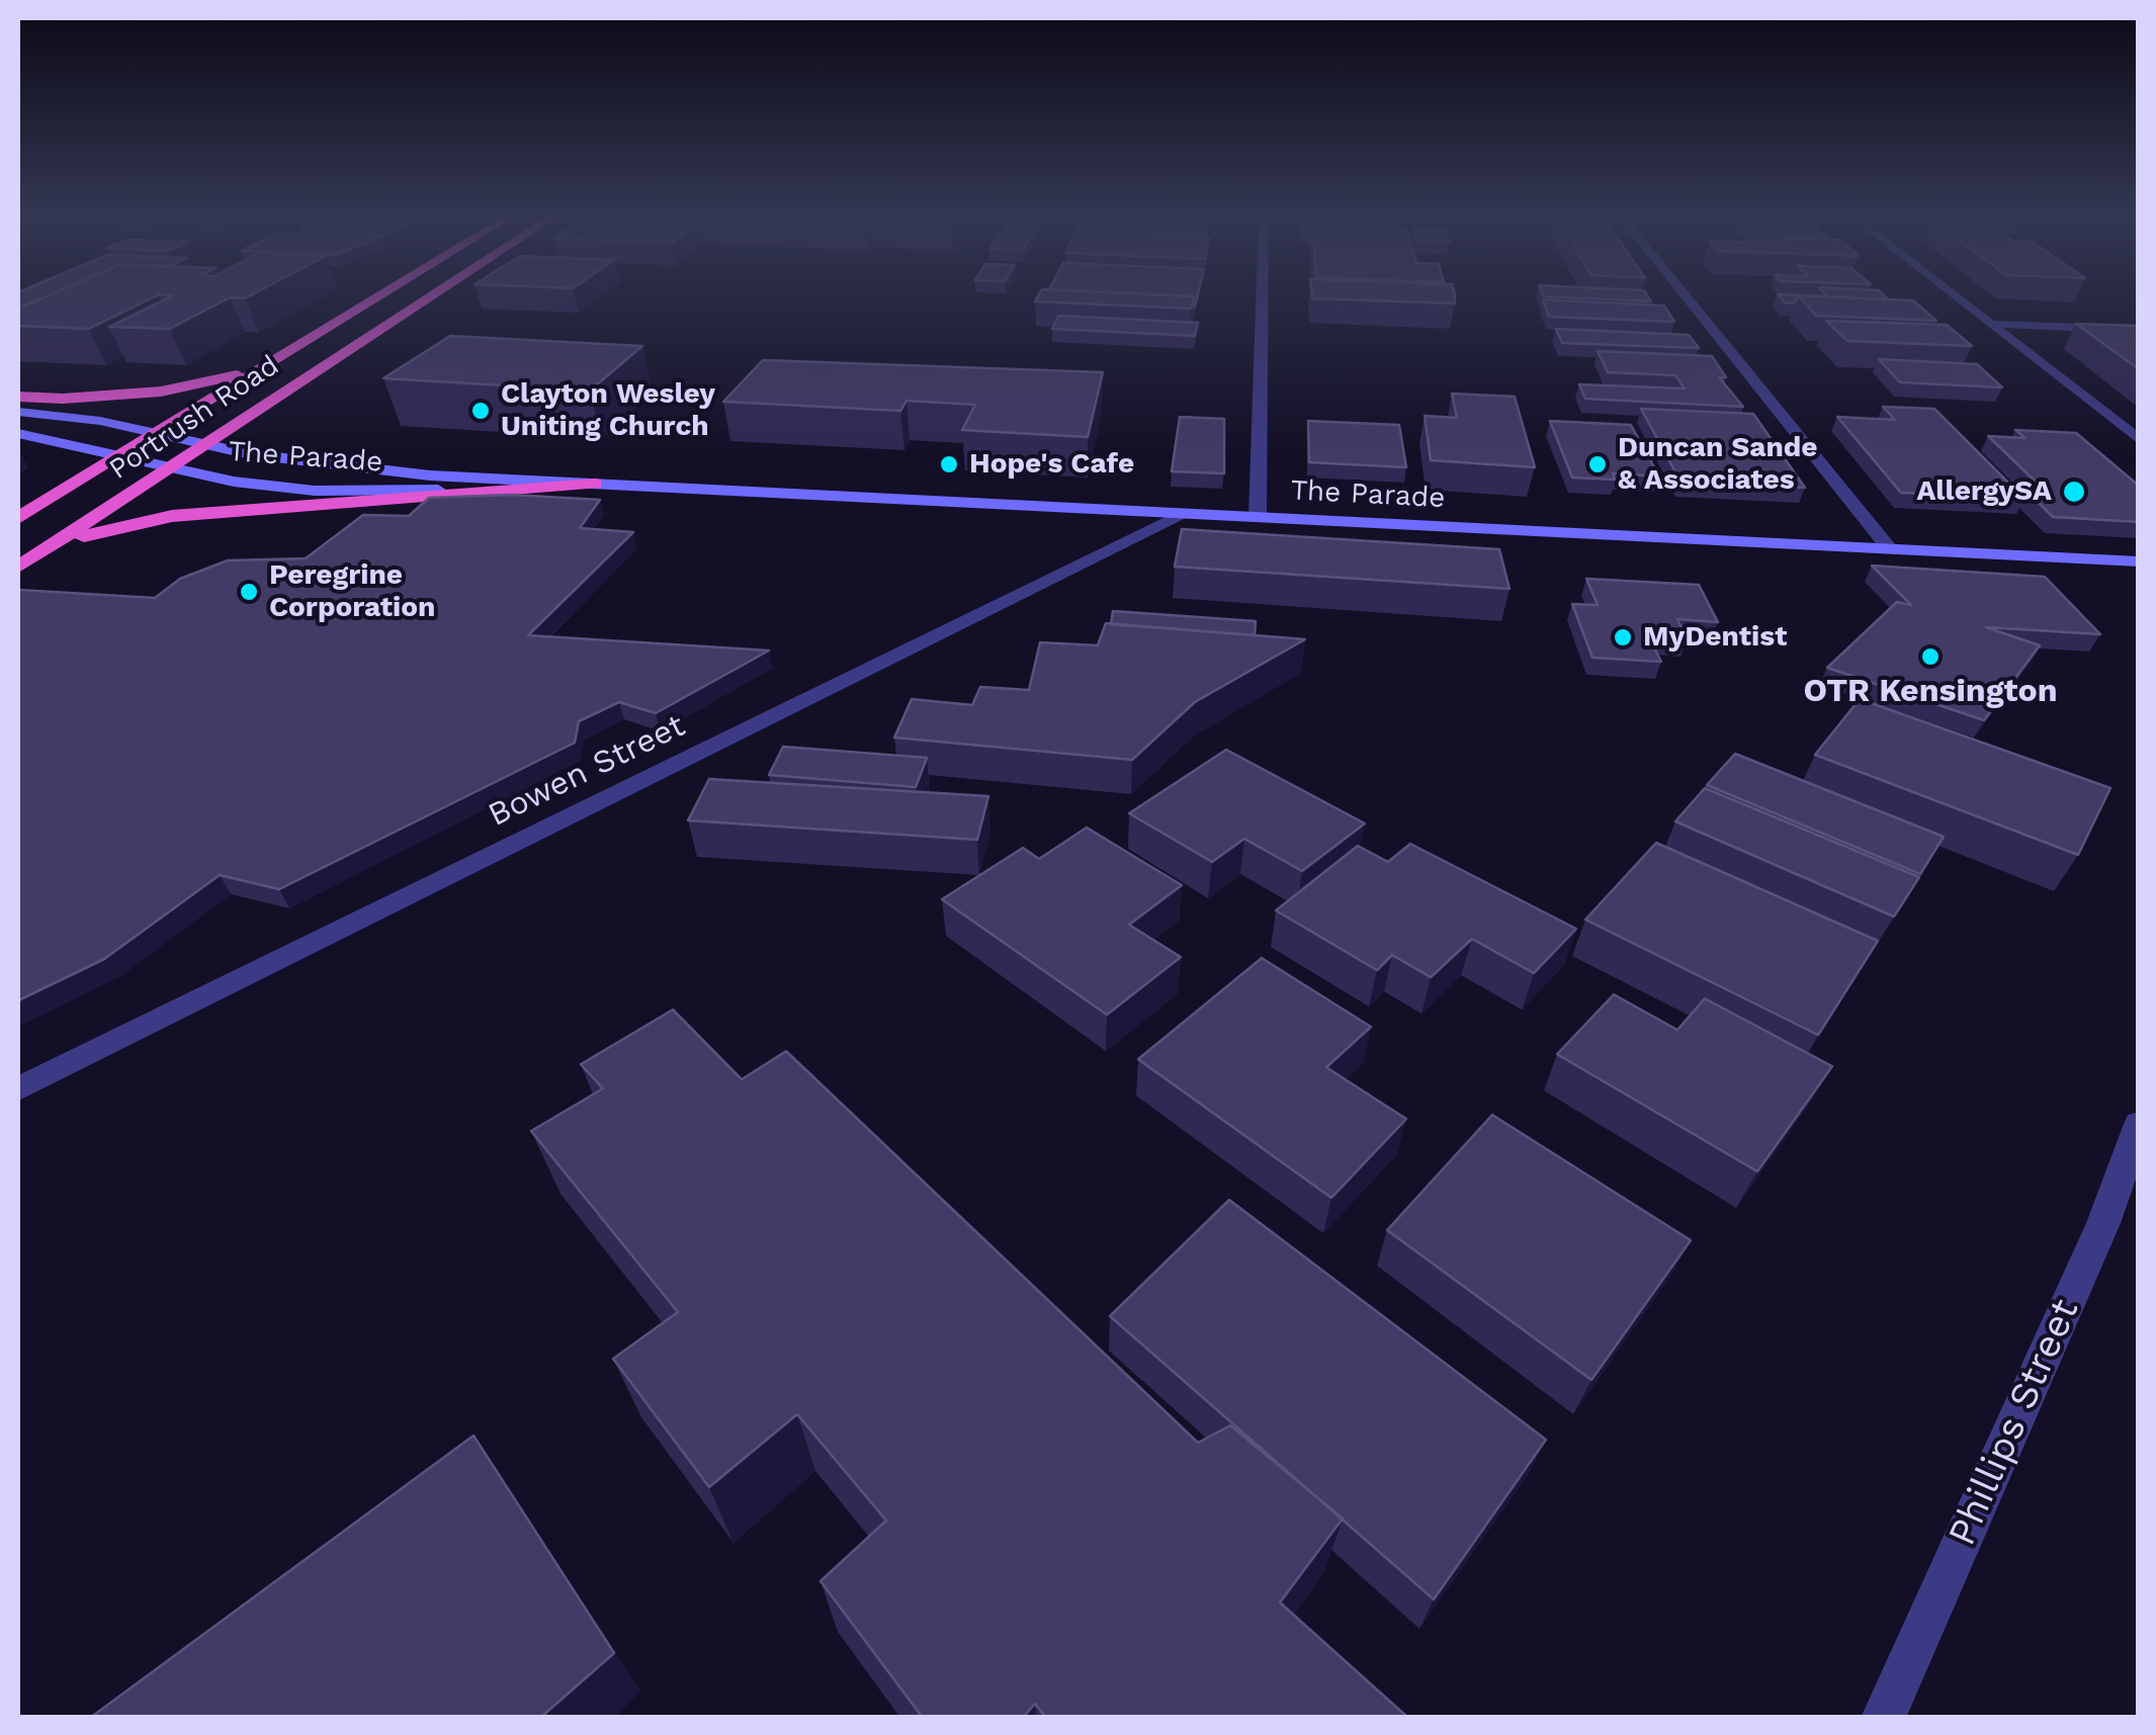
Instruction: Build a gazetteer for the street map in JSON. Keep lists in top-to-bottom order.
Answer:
{
  "streets": {
    "highway": ["Portrush Road"],
    "main road": ["The Parade"],
    "street": ["Bowen Street", "Phillips Street"]
  },
  "crossings": [
    ["Portrush Road", "The Parade"],
    ["The Parade", "Bowen Street"]
  ],
  "places": [
    "Clayton Wesley Uniting Church",
    "Hope's Cafe",
    "Duncan Sande & Associates",
    "AllergySA",
    "Peregrine Corporation",
    "MyDentist",
    "OTR Kensington"
  ]
}
